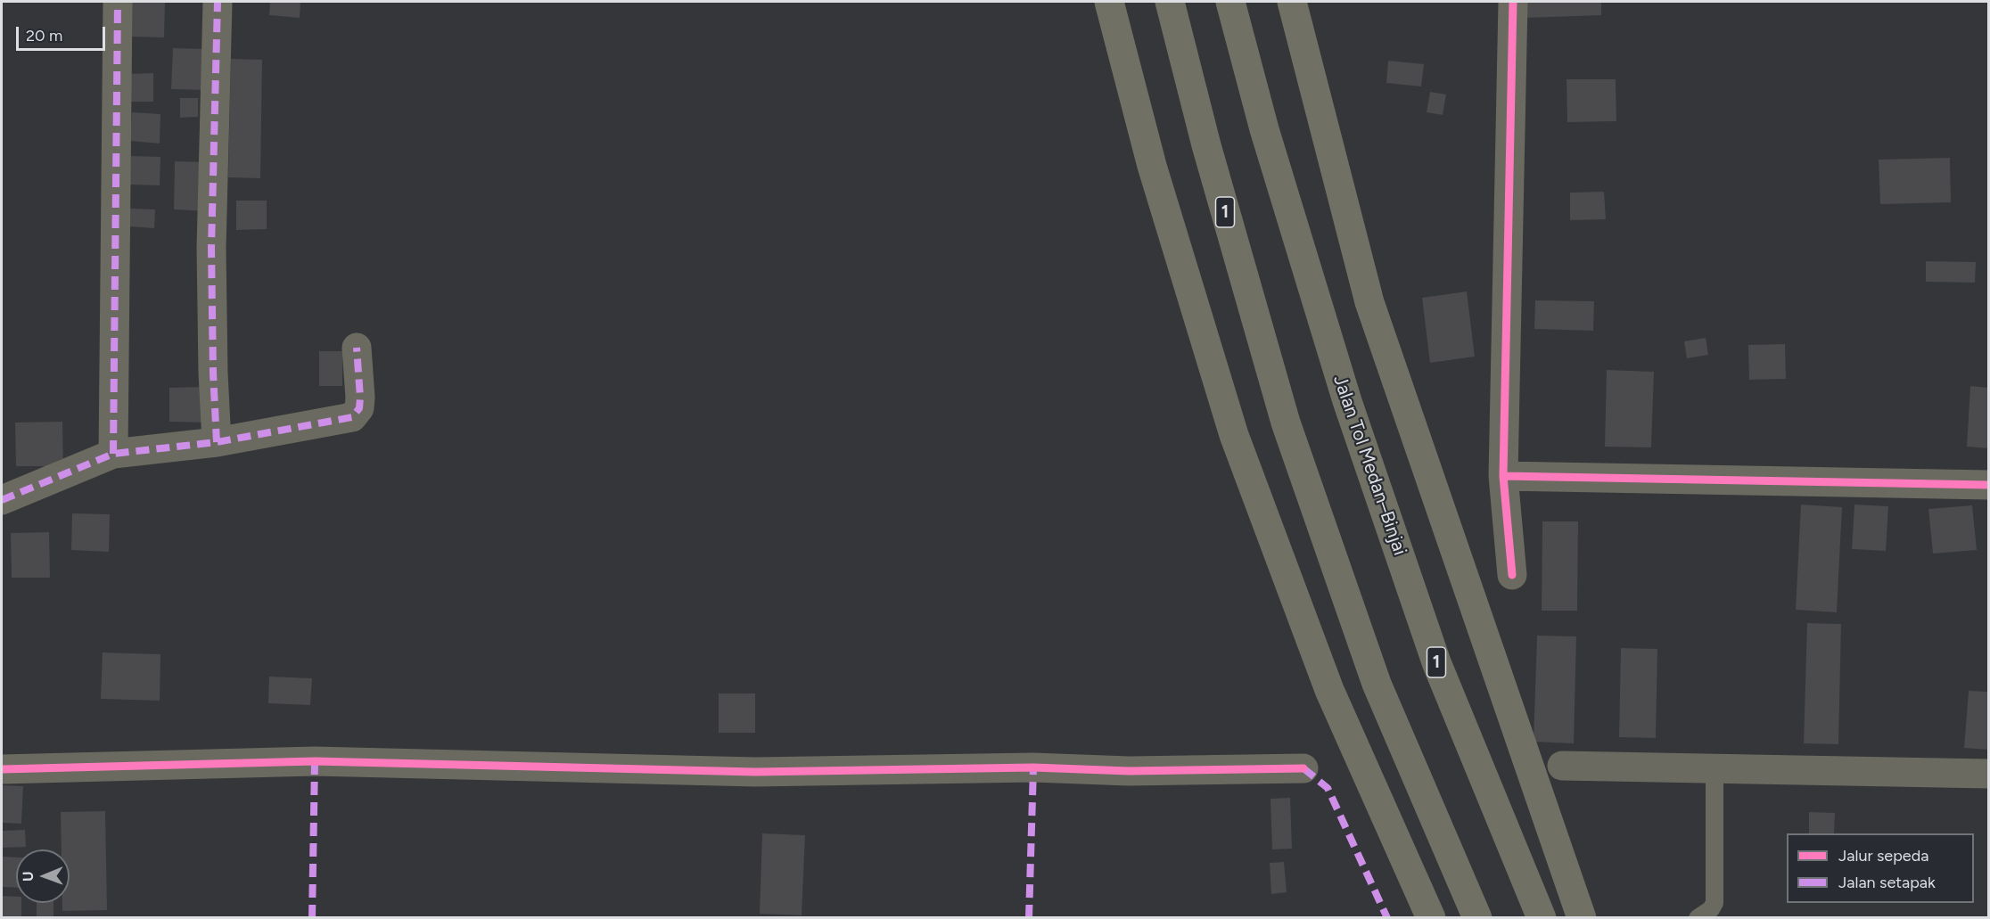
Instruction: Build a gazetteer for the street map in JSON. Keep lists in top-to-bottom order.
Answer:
{
  "streets": {
    "highway": ["1", "Jalan Tol Medan–Binjai"]
  },
  "legend": ["Jalur sepeda", "Jalan setapak"],
  "scale_bar": "20 m",
  "north": "left"
}
